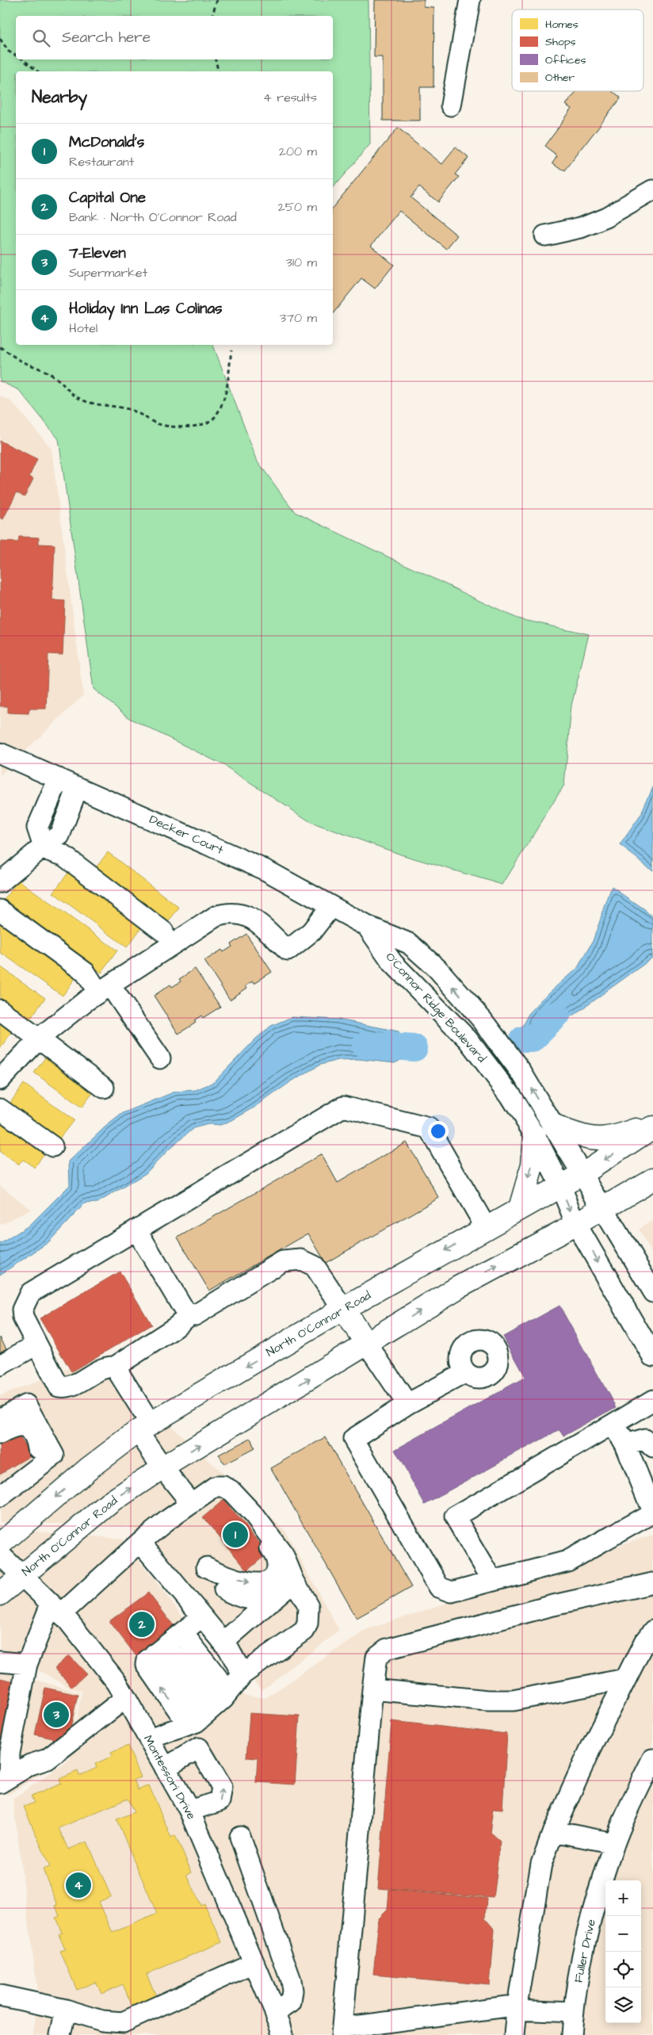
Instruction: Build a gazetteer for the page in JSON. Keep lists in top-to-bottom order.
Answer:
{
  "streets": {
    "main road": ["North O'Connor Road"],
    "street": [
      "Decker Court",
      "O'Connor Ridge Boulevard",
      "Montessori Drive",
      "Fuller Drive"
    ]
  },
  "crossings": [
    ["Decker Court", "O'Connor Ridge Boulevard"],
    ["O'Connor Ridge Boulevard", "North O'Connor Road"],
    ["North O'Connor Road", "Montessori Drive"]
  ],
  "legend": [
    "Homes",
    "Shops",
    "Offices",
    "Other"
  ],
  "page": {
    "search": "Search here",
    "heading": ["Nearby", "4 results"],
    "list": [
      {
        "mark": "1",
        "name": "McDonald's",
        "note": "Restaurant",
        "value": "200 m"
      },
      {
        "mark": "2",
        "name": "Capital One",
        "note": "Bank · North O'Connor Road",
        "value": "250 m"
      },
      {
        "mark": "3",
        "name": "7-Eleven",
        "note": "Supermarket",
        "value": "310 m"
      },
      {
        "mark": "4",
        "name": "Holiday Inn Las Colinas",
        "note": "Hotel",
        "value": "370 m"
      }
    ],
    "pins": [
      "1",
      "2",
      "3",
      "4"
    ],
    "map_buttons": ["+", "−"]
  }
}
